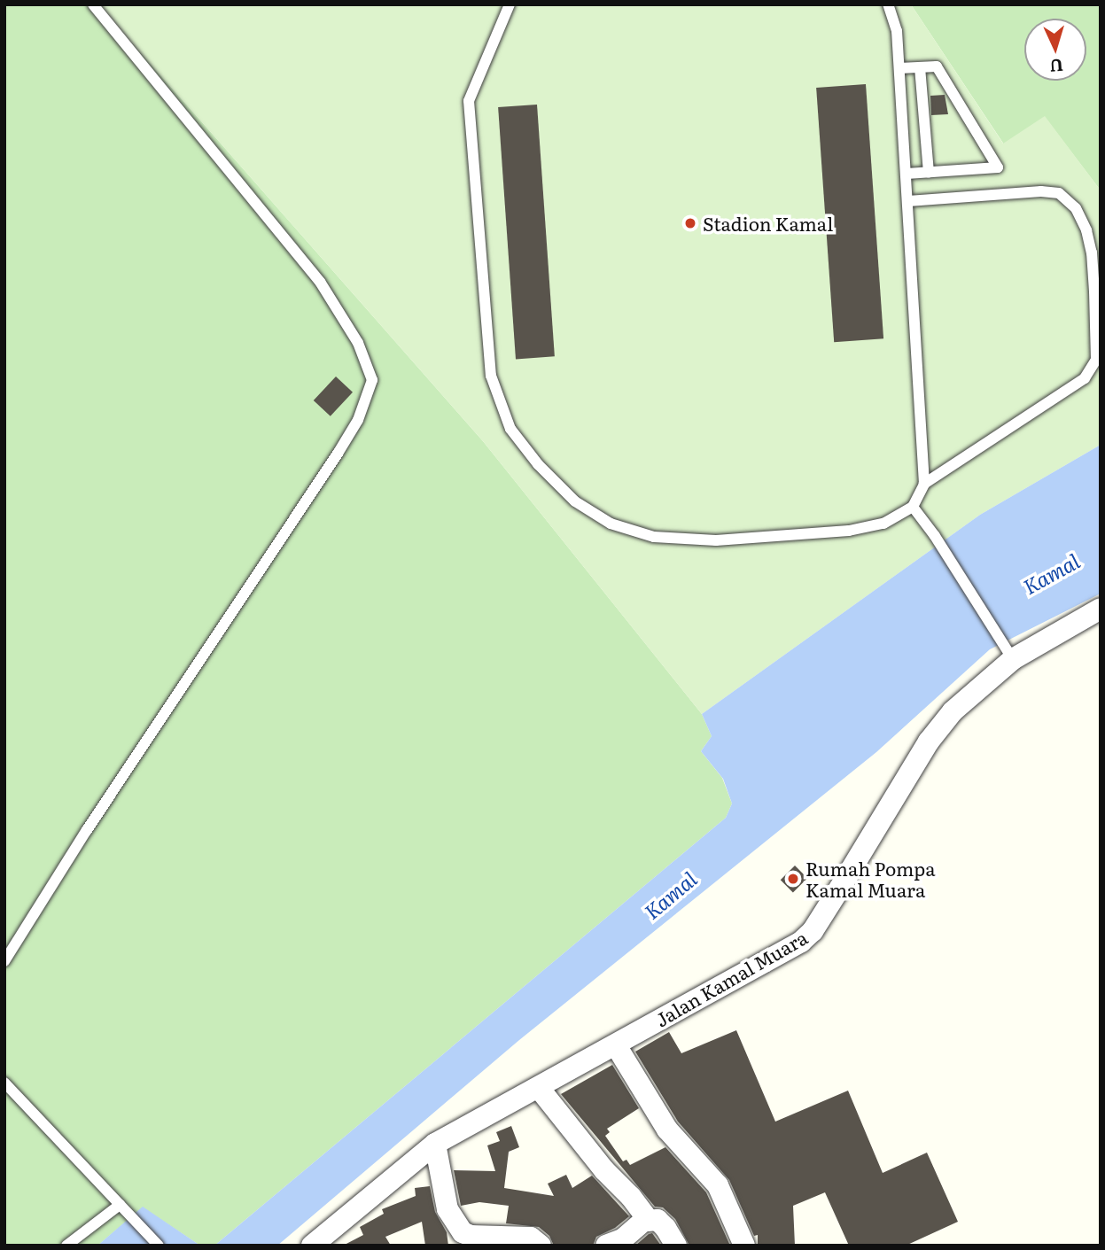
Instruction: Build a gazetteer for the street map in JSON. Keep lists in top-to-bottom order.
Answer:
{
  "streets": {
    "street": ["Jalan Kamal Muara"]
  },
  "water": ["Kamal"],
  "places": ["Stadion Kamal", "Rumah Pompa Kamal Muara"],
  "north": "bottom"
}
